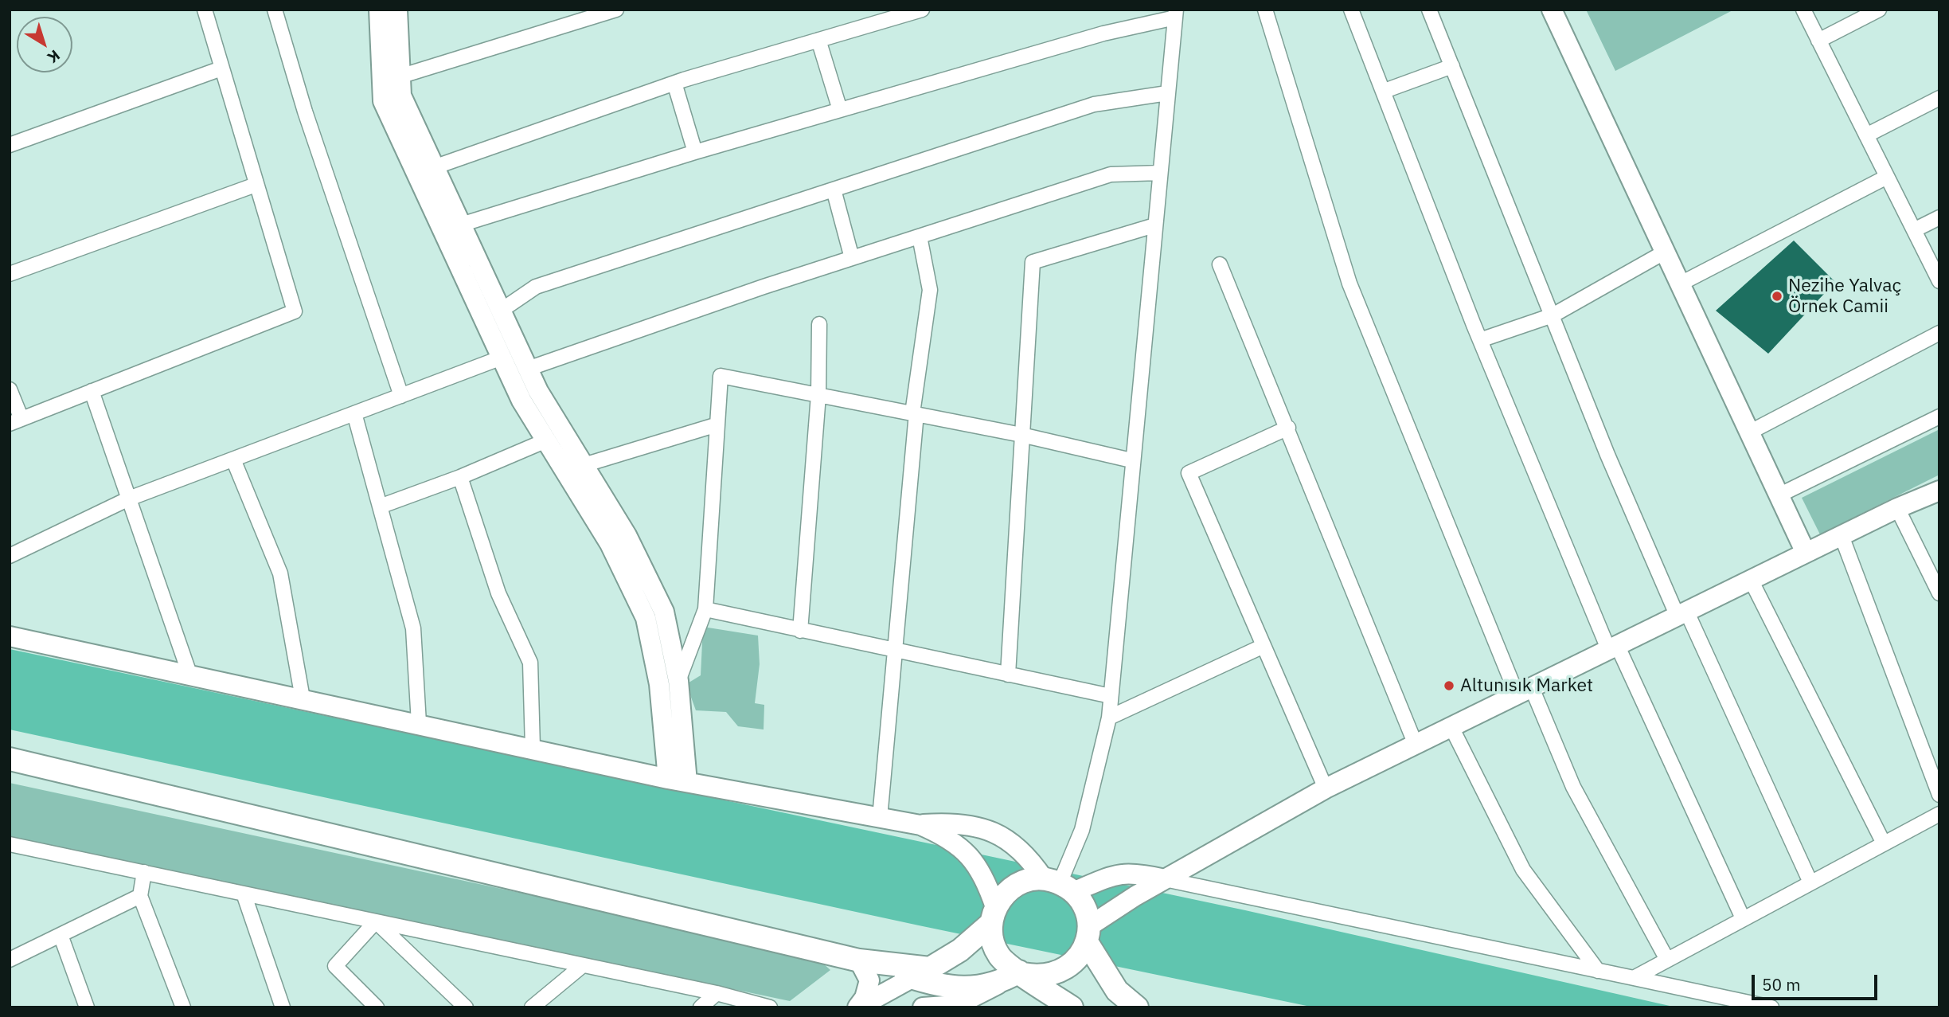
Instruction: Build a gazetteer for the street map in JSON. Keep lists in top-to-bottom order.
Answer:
{
  "places": ["Nezihe Yalvaç Örnek Camii", "Altunısık Market"],
  "scale_bar": "50 m",
  "north": "bottom right"
}
